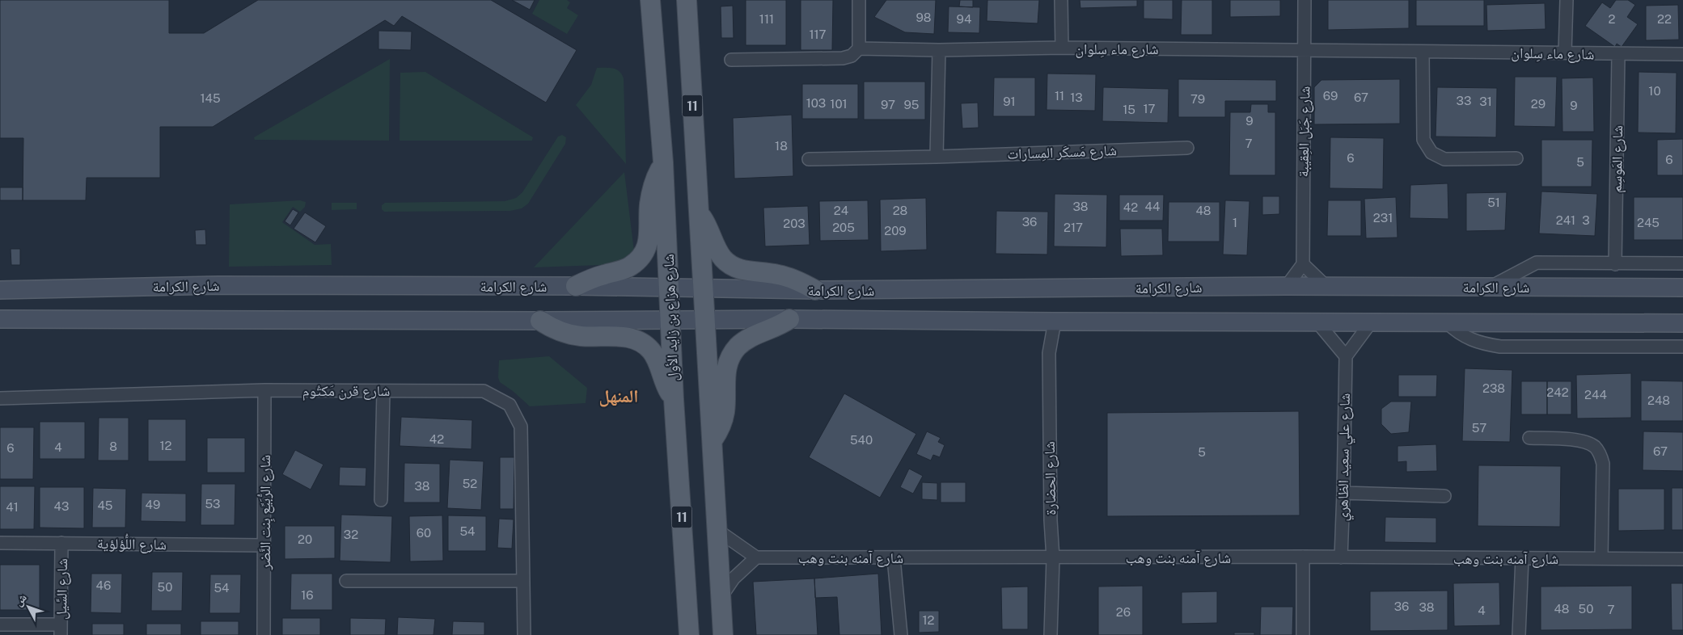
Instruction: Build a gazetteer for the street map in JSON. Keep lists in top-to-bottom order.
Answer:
{
  "streets": {
    "main road": ["11", "شارع الكرامة", "شارع هزاع بن زايد الأول"],
    "street": [
      "شارع ماء سِلوان",
      "شارع جَبَل العِقيبة",
      "شارع مَسكَر المِسارات",
      "شارع المَوسِم",
      "شارع قرن مَكتُوم",
      "شارع علي سعيد الظاهري",
      "شارع الحضارة",
      "شارع الرُّبَيِّع بِنت النَّضر",
      "شارع اللُّؤلؤية",
      "شارع آمنه بنت وهب",
      "شارع السَّيل"
    ]
  },
  "crossings": [
    ["شارع ماء سِلوان", "شارع جَبَل العِقيبة"],
    ["شارع ماء سِلوان", "شارع المَوسِم"],
    ["11", "شارع الكرامة"],
    ["شارع الكرامة", "شارع هزاع بن زايد الأول"],
    ["شارع الكرامة", "شارع الحضارة"],
    ["شارع قرن مَكتُوم", "شارع الرُّبَيِّع بِنت النَّضر"],
    ["شارع علي سعيد الظاهري", "شارع آمنه بنت وهب"],
    ["شارع الحضارة", "شارع آمنه بنت وهب"],
    ["شارع الرُّبَيِّع بِنت النَّضر", "شارع اللُّؤلؤية"],
    ["شارع اللُّؤلؤية", "شارع السَّيل"]
  ],
  "districts": ["المنهل"],
  "house_numbers": [
    "98",
    "111",
    "94",
    "2",
    "22",
    "117",
    "10",
    "11",
    "69",
    "13",
    "67",
    "145",
    "79",
    "33",
    "91",
    "31",
    "103",
    "101",
    "29",
    "97",
    "95",
    "9",
    "17",
    "15",
    "9",
    "7",
    "18",
    "6",
    "6",
    "5",
    "51",
    "38",
    "44",
    "42",
    "24",
    "28",
    "48",
    "231",
    "241",
    "3",
    "36",
    "1",
    "245",
    "203",
    "205",
    "217",
    "209",
    "238",
    "242",
    "244",
    "248",
    "57",
    "42",
    "540",
    "12",
    "8",
    "4",
    "6",
    "67",
    "5",
    "52",
    "38",
    "53",
    "49",
    "45",
    "43",
    "41",
    "54",
    "60",
    "32",
    "20",
    "46",
    "50",
    "54",
    "16",
    "36",
    "38",
    "48",
    "50",
    "7",
    "4",
    "26",
    "12"
  ],
  "north": "top left"
}
